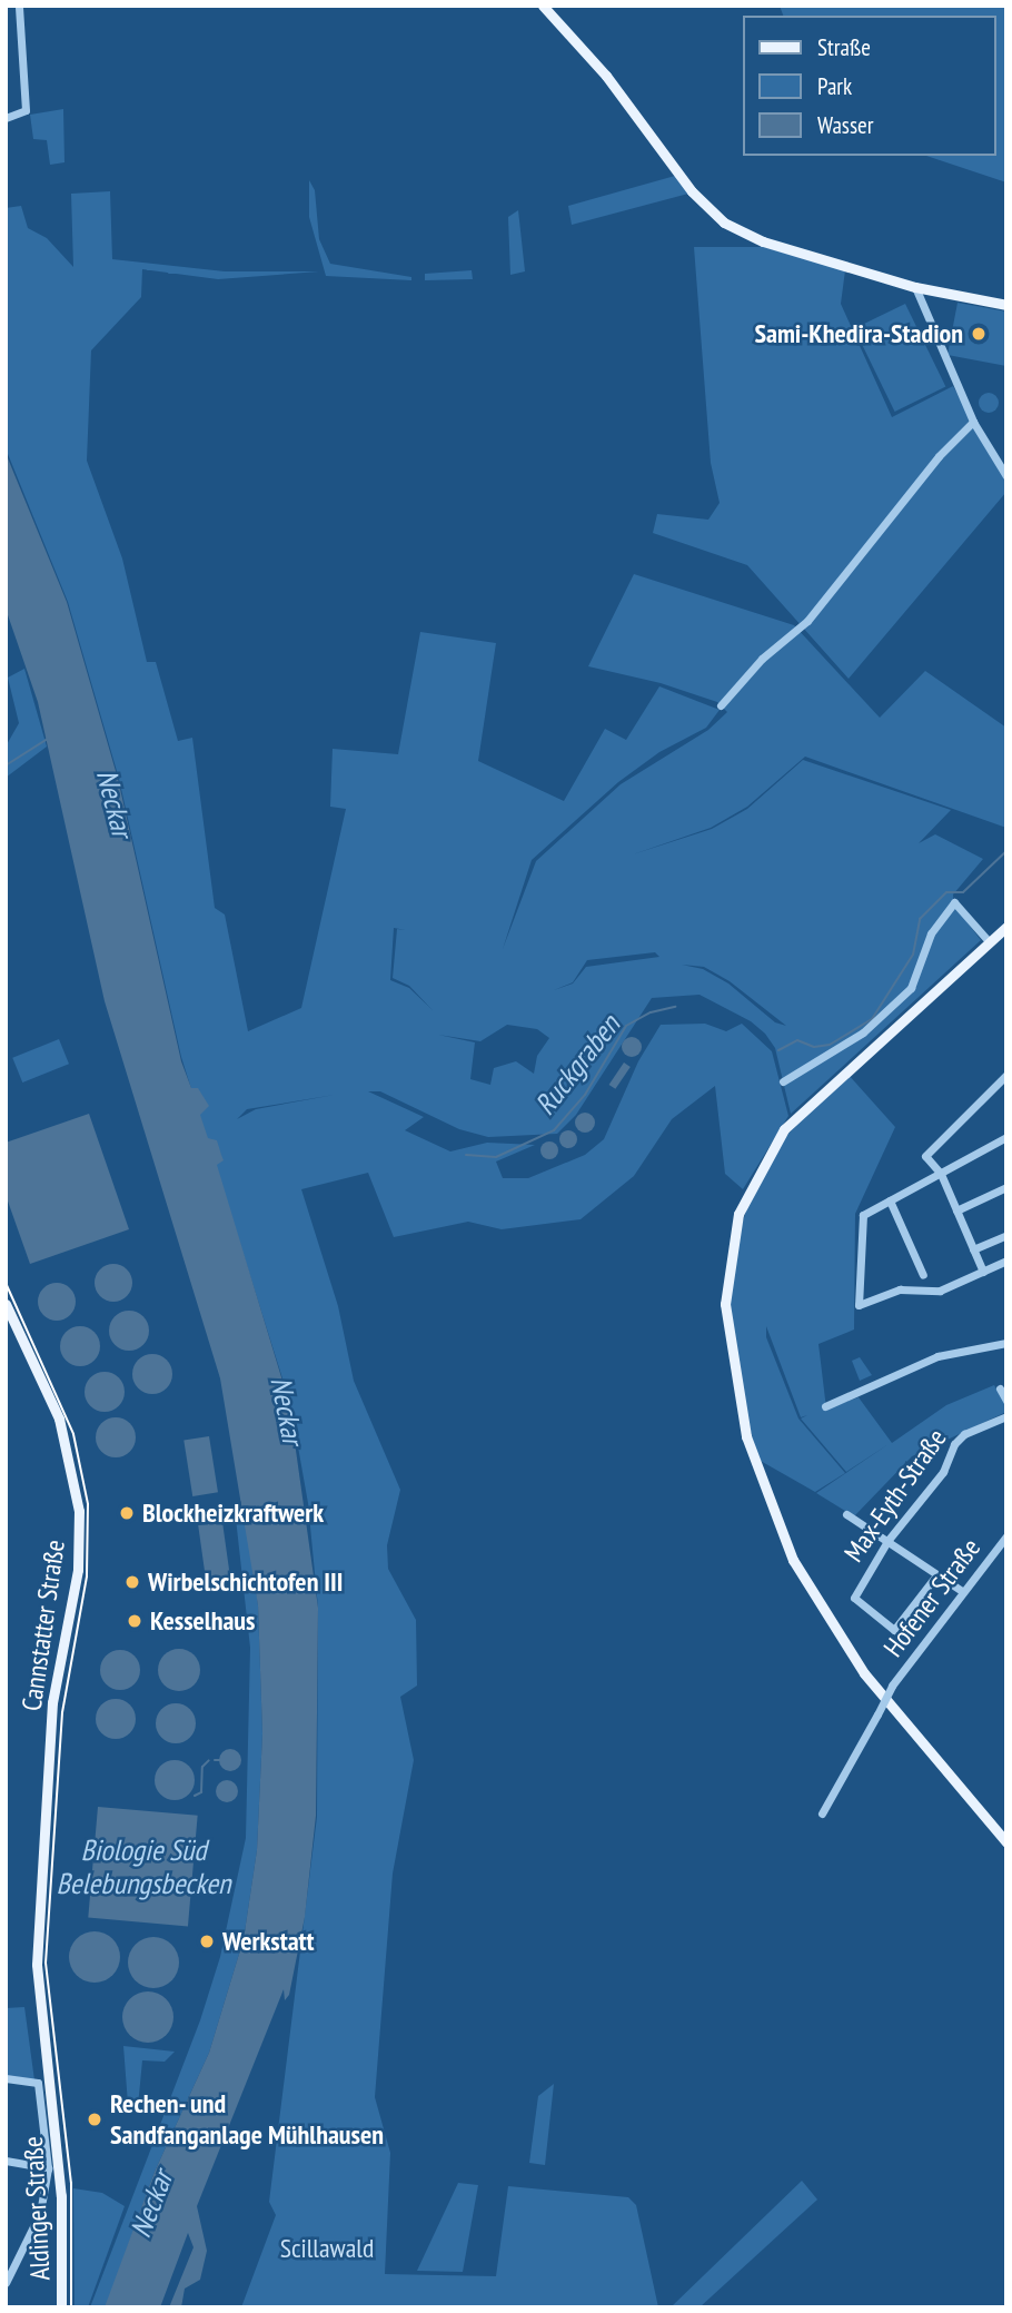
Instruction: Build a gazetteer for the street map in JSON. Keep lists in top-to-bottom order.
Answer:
{
  "streets": {
    "main road": ["Cannstatter Straße", "Aldinger Straße"],
    "street": ["Max-Eyth-Straße", "Hofener Straße"]
  },
  "crossings": [
    ["Cannstatter Straße", "Aldinger Straße"]
  ],
  "water": ["Neckar", "Ruckgraben", "Biologie Süd Belebungsbecken"],
  "parks": ["Scillawald"],
  "places": [
    "Sami-Khedira-Stadion",
    "Blockheizkraftwerk",
    "Wirbelschichtofen III",
    "Kesselhaus",
    "Werkstatt",
    "Rechen- und Sandfanganlage Mühlhausen"
  ],
  "legend": ["Straße", "Park", "Wasser"]
}
